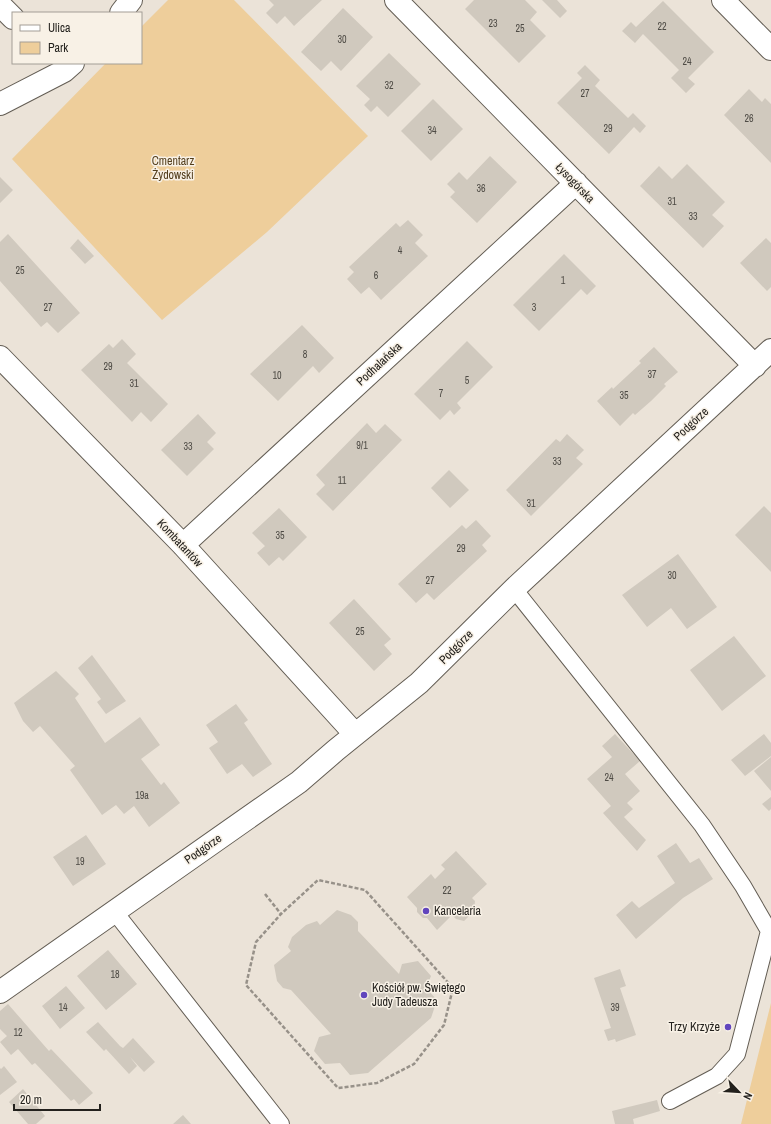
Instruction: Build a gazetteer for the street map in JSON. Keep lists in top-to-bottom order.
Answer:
{
  "streets": {
    "street": [
      "Łysogórska",
      "Podhalańska",
      "Podgórze",
      "Kombatantów"
    ]
  },
  "crossings": [
    ["Łysogórska", "Podhalańska"],
    ["Łysogórska", "Podgórze"],
    ["Podhalańska", "Kombatantów"],
    ["Podgórze", "Kombatantów"]
  ],
  "parks": ["Cmentarz Żydowski"],
  "places": ["Kancelaria", "Kościół pw. Świętego Judy Tadeusza", "Trzy Krzyże"],
  "house_numbers": [
    "23",
    "22",
    "25",
    "30",
    "24",
    "32",
    "27",
    "26",
    "29",
    "34",
    "36",
    "31",
    "33",
    "4",
    "25",
    "6",
    "1",
    "27",
    "3",
    "8",
    "29",
    "37",
    "10",
    "5",
    "31",
    "7",
    "35",
    "9/1",
    "33",
    "33",
    "11",
    "31",
    "35",
    "29",
    "30",
    "27",
    "25",
    "24",
    "19a",
    "19",
    "22",
    "18",
    "14",
    "39",
    "12"
  ],
  "legend": ["Ulica", "Park"],
  "scale_bar": "20 m",
  "north": "bottom right"
}
